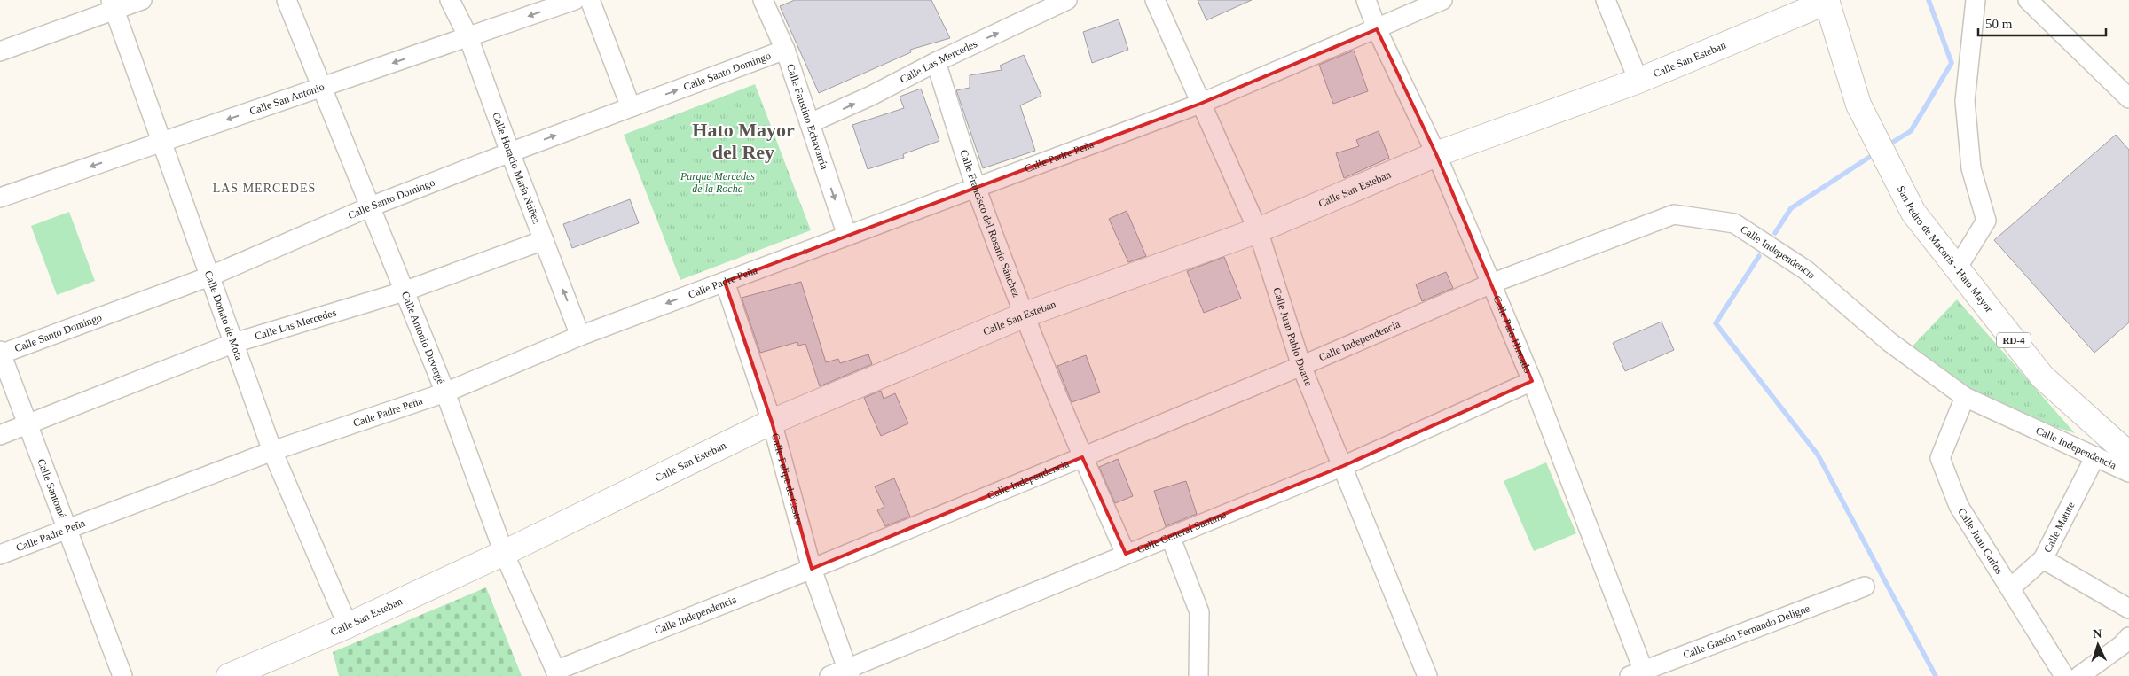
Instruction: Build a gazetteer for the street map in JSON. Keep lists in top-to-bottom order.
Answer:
{
  "streets": {
    "street": [
      "Calle San Esteban",
      "Calle Las Mercedes",
      "Calle Santo Domingo",
      "Calle San Antonio",
      "Calle Faustino Echavarría",
      "Calle Padre Peña",
      "Calle Horacio María Núñez",
      "Calle Francisco del Rosario Sánchez",
      "San Pedro de Macorís - Hato Mayor",
      "Calle Independencia",
      "Calle Donato de Mota",
      "Calle Palo Hincado",
      "Calle Juan Pablo Duarte",
      "Calle Antonio Duvergé",
      "RD-4",
      "Calle Felipe de Castro",
      "Calle Santomé",
      "Calle Matute",
      "Calle General Santana",
      "Calle Juan Carlos",
      "Calle Gastón Fernando Deligne"
    ]
  },
  "crossings": [
    ["Calle San Esteban", "Calle Francisco del Rosario Sánchez"],
    ["Calle San Esteban", "San Pedro de Macorís - Hato Mayor"],
    ["Calle San Esteban", "Calle Donato de Mota"],
    ["Calle San Esteban", "Calle Palo Hincado"],
    ["Calle San Esteban", "Calle Juan Pablo Duarte"],
    ["Calle San Esteban", "Calle Antonio Duvergé"],
    ["Calle San Esteban", "Calle Felipe de Castro"],
    ["Calle Las Mercedes", "Calle Faustino Echavarría"],
    ["Calle Las Mercedes", "Calle Horacio María Núñez"],
    ["Calle Las Mercedes", "Calle Francisco del Rosario Sánchez"],
    ["Calle Las Mercedes", "Calle Donato de Mota"],
    ["Calle Las Mercedes", "Calle Antonio Duvergé"],
    ["Calle Las Mercedes", "Calle Santomé"],
    ["Calle Santo Domingo", "Calle Faustino Echavarría"],
    ["Calle Santo Domingo", "Calle Horacio María Núñez"],
    ["Calle Santo Domingo", "Calle Donato de Mota"],
    ["Calle Santo Domingo", "Calle Antonio Duvergé"],
    ["Calle Santo Domingo", "Calle Santomé"],
    ["Calle San Antonio", "Calle Horacio María Núñez"],
    ["Calle San Antonio", "Calle Donato de Mota"],
    ["Calle San Antonio", "Calle Antonio Duvergé"],
    ["Calle Faustino Echavarría", "Calle Padre Peña"],
    ["Calle Padre Peña", "Calle Horacio María Núñez"],
    ["Calle Padre Peña", "Calle Francisco del Rosario Sánchez"],
    ["Calle Padre Peña", "Calle Donato de Mota"],
    ["Calle Padre Peña", "Calle Palo Hincado"],
    ["Calle Padre Peña", "Calle Juan Pablo Duarte"],
    ["Calle Padre Peña", "Calle Antonio Duvergé"],
    ["Calle Padre Peña", "Calle Felipe de Castro"],
    ["Calle Padre Peña", "Calle Santomé"],
    ["Calle Francisco del Rosario Sánchez", "Calle Independencia"],
    ["Calle Francisco del Rosario Sánchez", "Calle General Santana"],
    ["Calle Independencia", "Calle Palo Hincado"],
    ["Calle Independencia", "Calle Juan Pablo Duarte"],
    ["Calle Independencia", "Calle Antonio Duvergé"],
    ["Calle Independencia", "Calle Felipe de Castro"],
    ["Calle Independencia", "Calle Matute"],
    ["Calle Independencia", "Calle Juan Carlos"],
    ["Calle Palo Hincado", "Calle General Santana"],
    ["Calle Palo Hincado", "Calle Gastón Fernando Deligne"],
    ["Calle Juan Pablo Duarte", "Calle General Santana"],
    ["Calle Felipe de Castro", "Calle General Santana"],
    ["Calle Matute", "Calle Juan Carlos"]
  ],
  "one_way": ["Calle San Antonio", "Calle Faustino Echavarría"],
  "districts": ["Hato Mayor del Rey", "LAS MERCEDES"],
  "parks": ["Parque Mercedes de la Rocha"],
  "scale_bar": "50 m",
  "north": "top"
}
